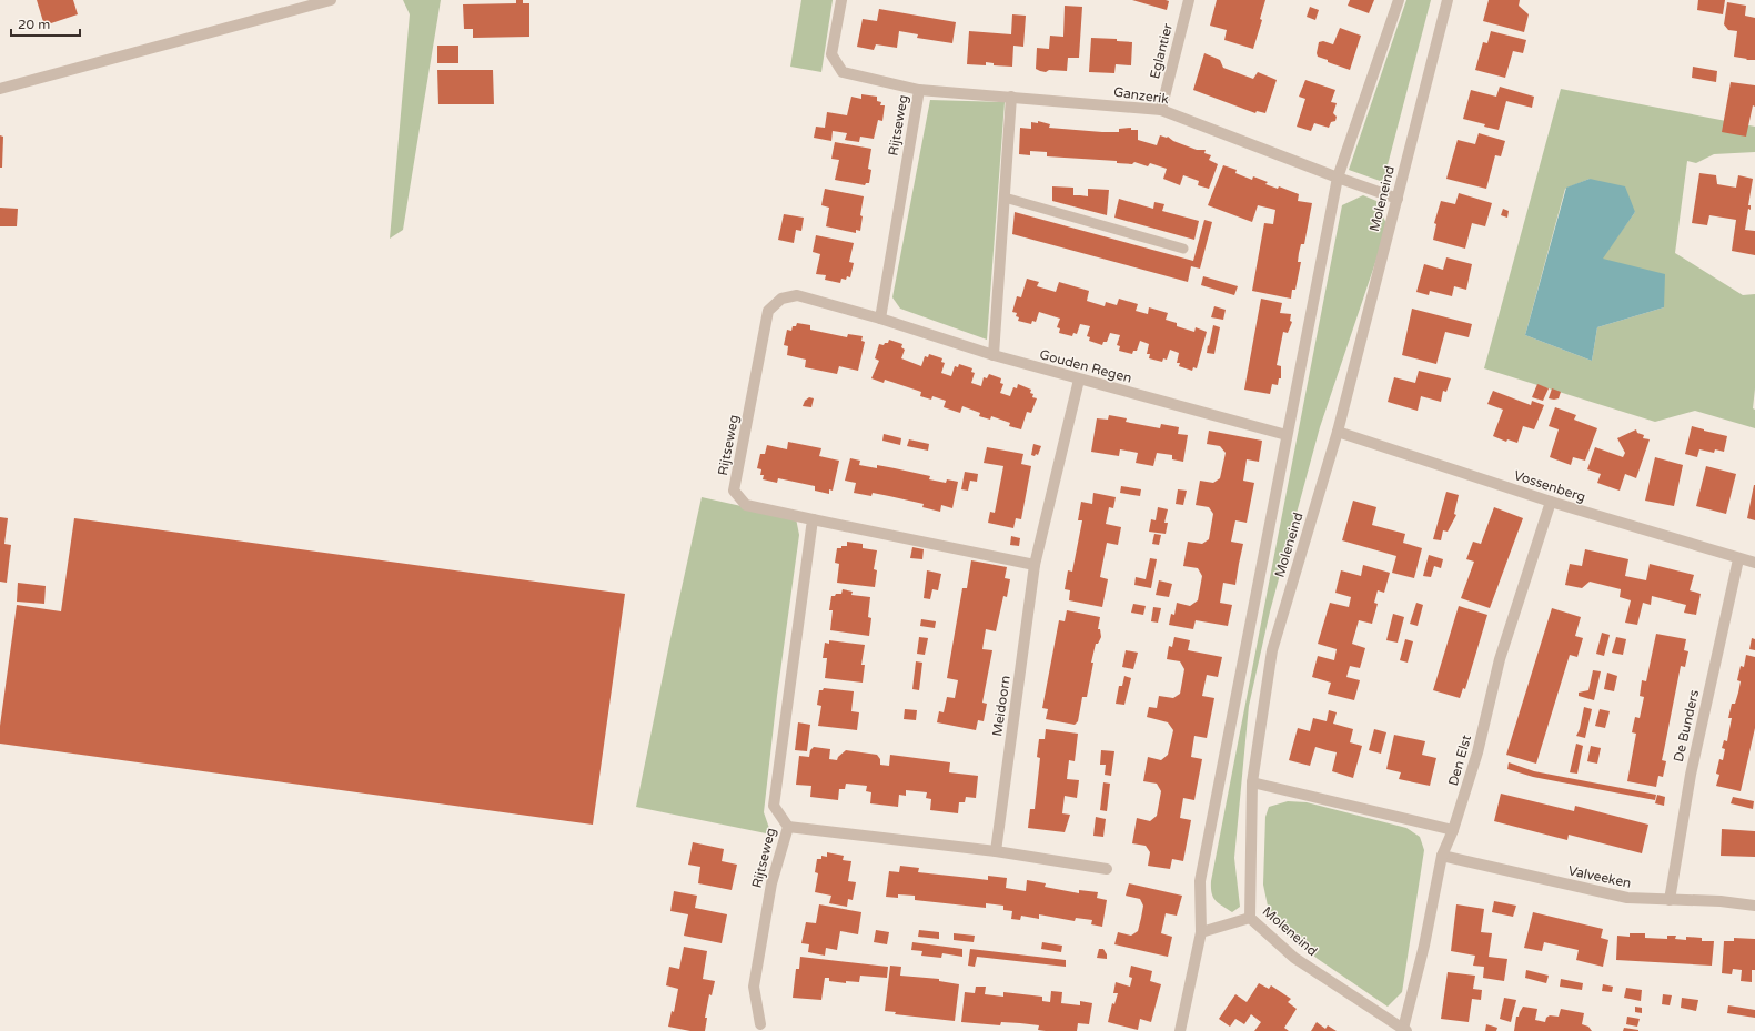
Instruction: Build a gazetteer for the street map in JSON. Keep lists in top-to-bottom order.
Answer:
{
  "streets": {
    "street": [
      "Eglantier",
      "Ganzerik",
      "Rijtseweg",
      "Moleneind",
      "Gouden Regen",
      "Vossenberg",
      "Meidoorn",
      "De Bunders",
      "Den Elst",
      "Valveeken"
    ]
  },
  "crossings": [
    ["Eglantier", "Ganzerik"],
    ["Ganzerik", "Rijtseweg"],
    ["Ganzerik", "Moleneind"],
    ["Rijtseweg", "Gouden Regen"],
    ["Moleneind", "Gouden Regen"],
    ["Moleneind", "Vossenberg"],
    ["Moleneind", "Den Elst"],
    ["Gouden Regen", "Meidoorn"],
    ["Vossenberg", "De Bunders"],
    ["Vossenberg", "Den Elst"],
    ["De Bunders", "Valveeken"],
    ["Den Elst", "Valveeken"]
  ],
  "scale_bar": "20 m"
}
